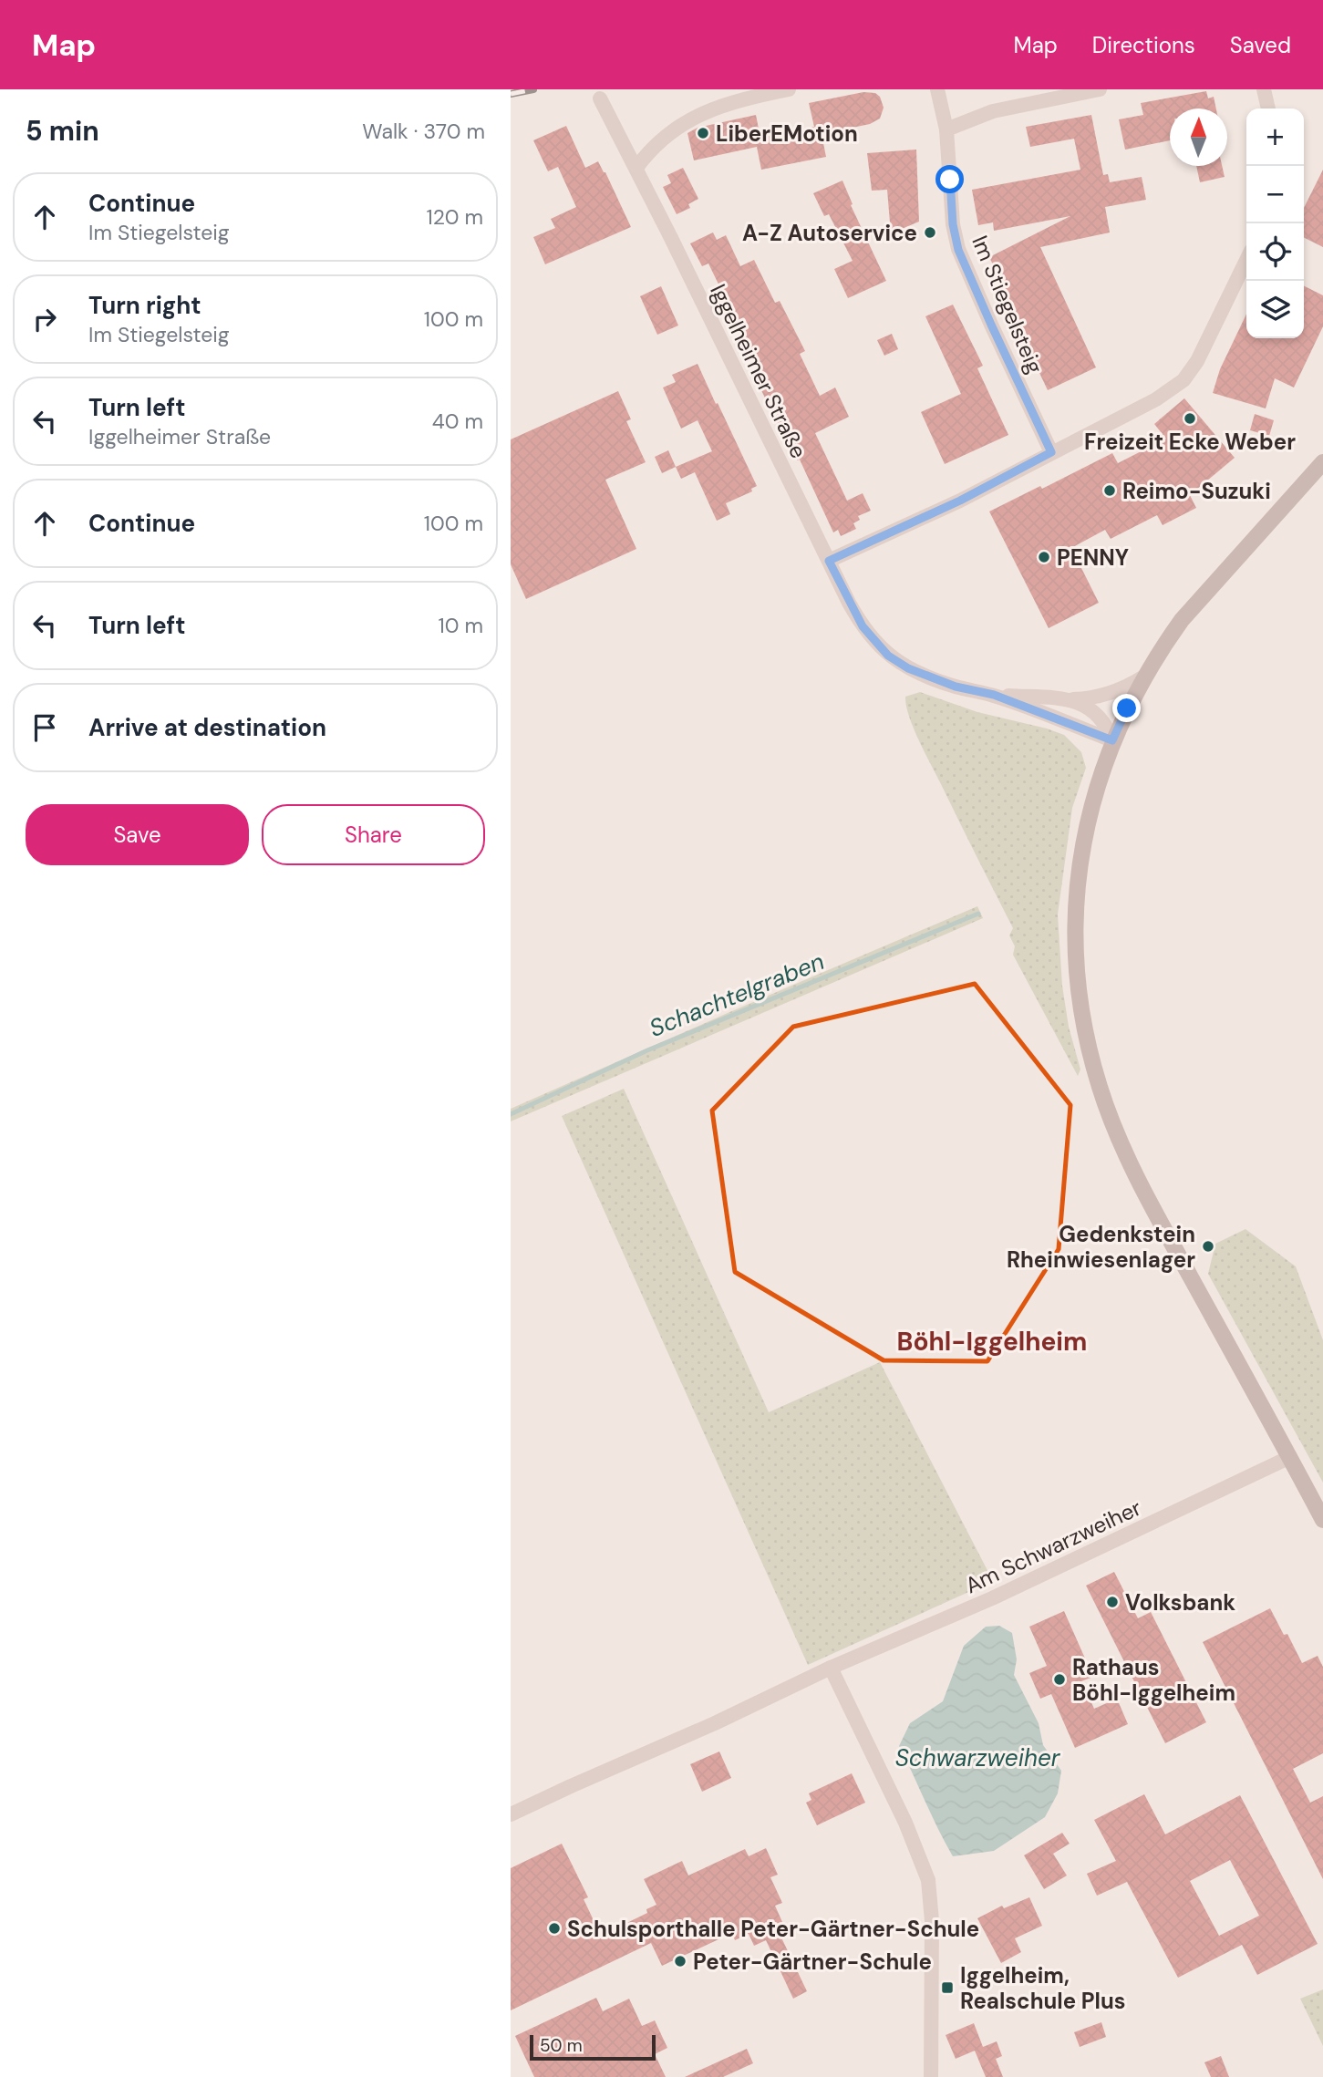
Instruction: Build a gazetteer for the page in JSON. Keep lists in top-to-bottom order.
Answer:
{
  "streets": {
    "street": ["Im Stiegelsteig", "Iggelheimer Straße", "Am Schwarzweiher"]
  },
  "districts": ["Böhl-Iggelheim"],
  "water": ["Schachtelgraben", "Schwarzweiher"],
  "places": {
    "other": [
      "LiberEMotion",
      "A-Z Autoservice",
      "Freizeit Ecke Weber",
      "Reimo-Suzuki",
      "PENNY",
      "Gedenkstein Rheinwiesenlager",
      "Volksbank",
      "Rathaus Böhl-Iggelheim",
      "Schulsporthalle Peter-Gärtner-Schule",
      "Peter-Gärtner-Schule"
    ],
    "transit": ["Iggelheim, Realschule Plus"]
  },
  "scale_bar": "50 m",
  "north": "top",
  "page": {
    "header": "Map",
    "nav": ["Map", "Directions", "Saved"],
    "heading": ["5 min", "Walk · 370 m"],
    "map_buttons": ["+", "−"],
    "list": [
      ["Continue", "Im Stiegelsteig", "120 m"],
      ["Turn right", "Im Stiegelsteig", "100 m"],
      ["Turn left", "Iggelheimer Straße", "40 m"],
      ["Continue", "100 m"],
      ["Turn left", "10 m"],
      "Arrive at destination"
    ],
    "buttons": ["Save", "Share"],
    "scale": "50 m"
  }
}
